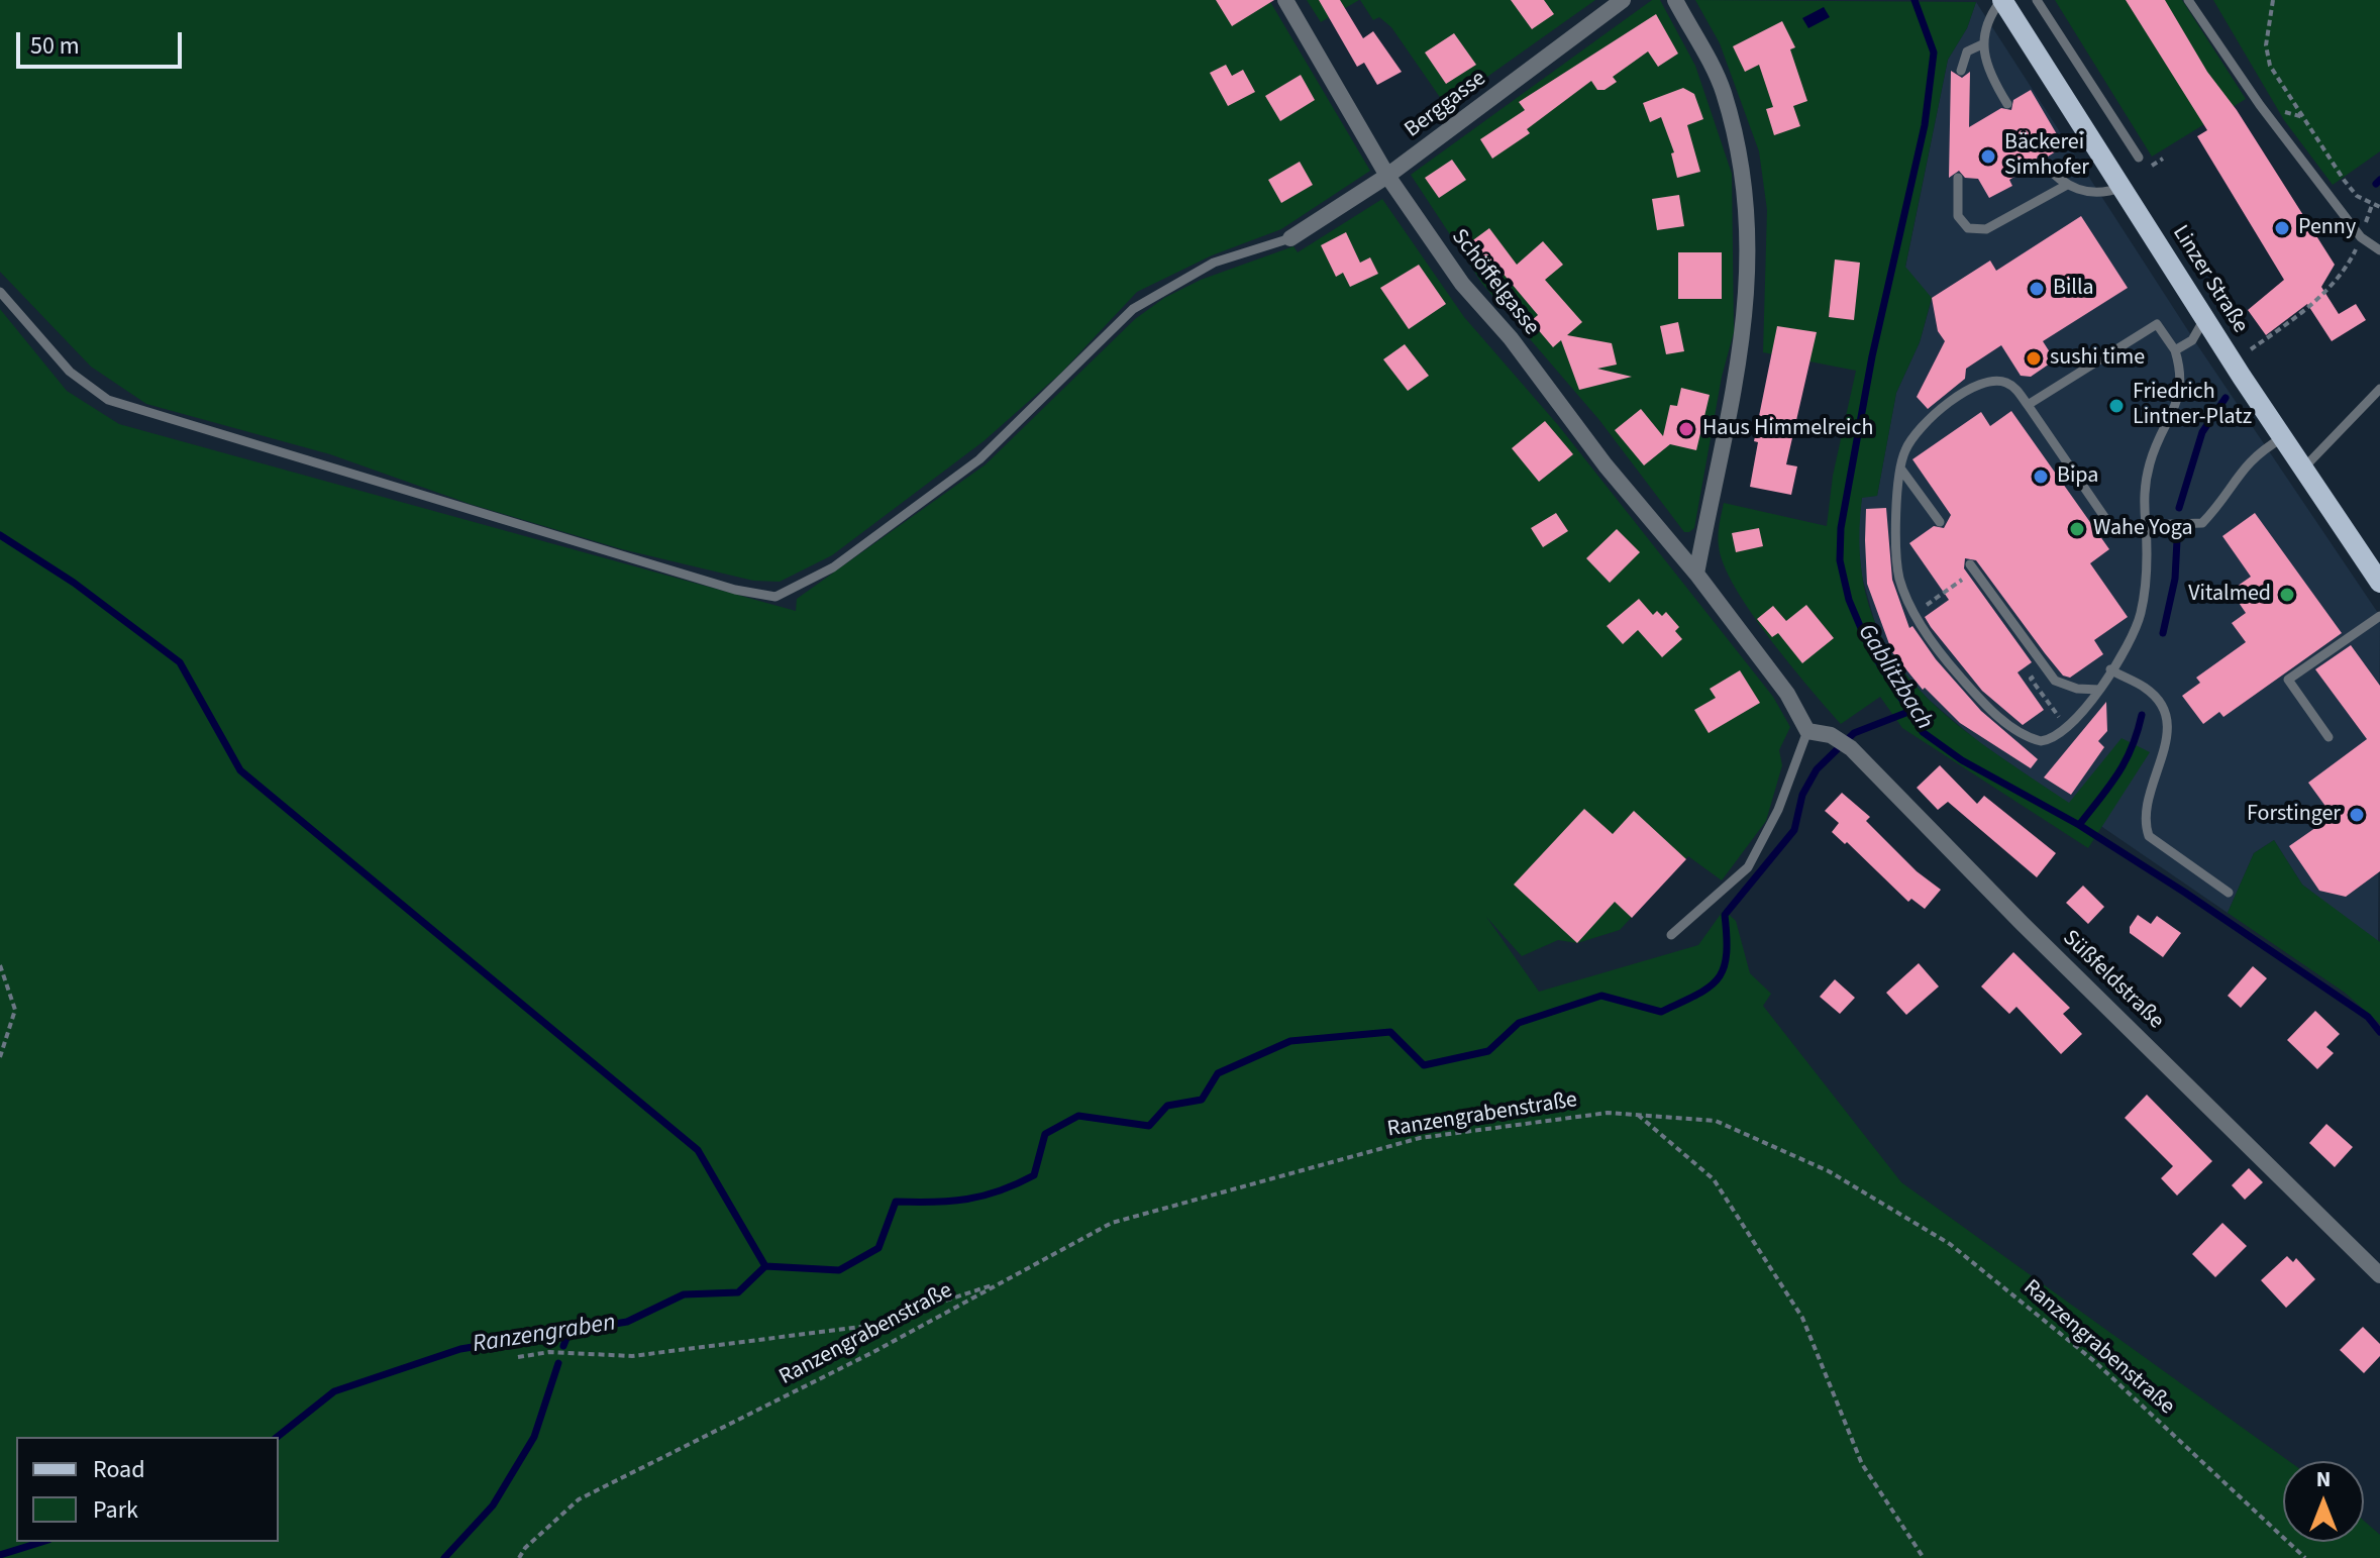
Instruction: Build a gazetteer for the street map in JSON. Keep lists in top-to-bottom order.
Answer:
{
  "streets": {
    "main road": ["Linzer Straße"],
    "street": ["Berggasse", "Schöffelgasse", "Süßfeldstraße"],
    "path": ["Ranzengrabenstraße"]
  },
  "crossings": [
    ["Berggasse", "Schöffelgasse"],
    ["Schöffelgasse", "Süßfeldstraße"]
  ],
  "water": ["Gablitzbach", "Ranzengraben"],
  "places": [
    "Bäckerei Simhofer",
    "Penny",
    "Billa",
    "sushi time",
    "Friedrich Lintner-Platz",
    "Haus Himmelreich",
    "Bipa",
    "Wahe Yoga",
    "Vitalmed",
    "Forstinger"
  ],
  "legend": ["Road", "Park"],
  "scale_bar": "50 m",
  "north": "top"
}
